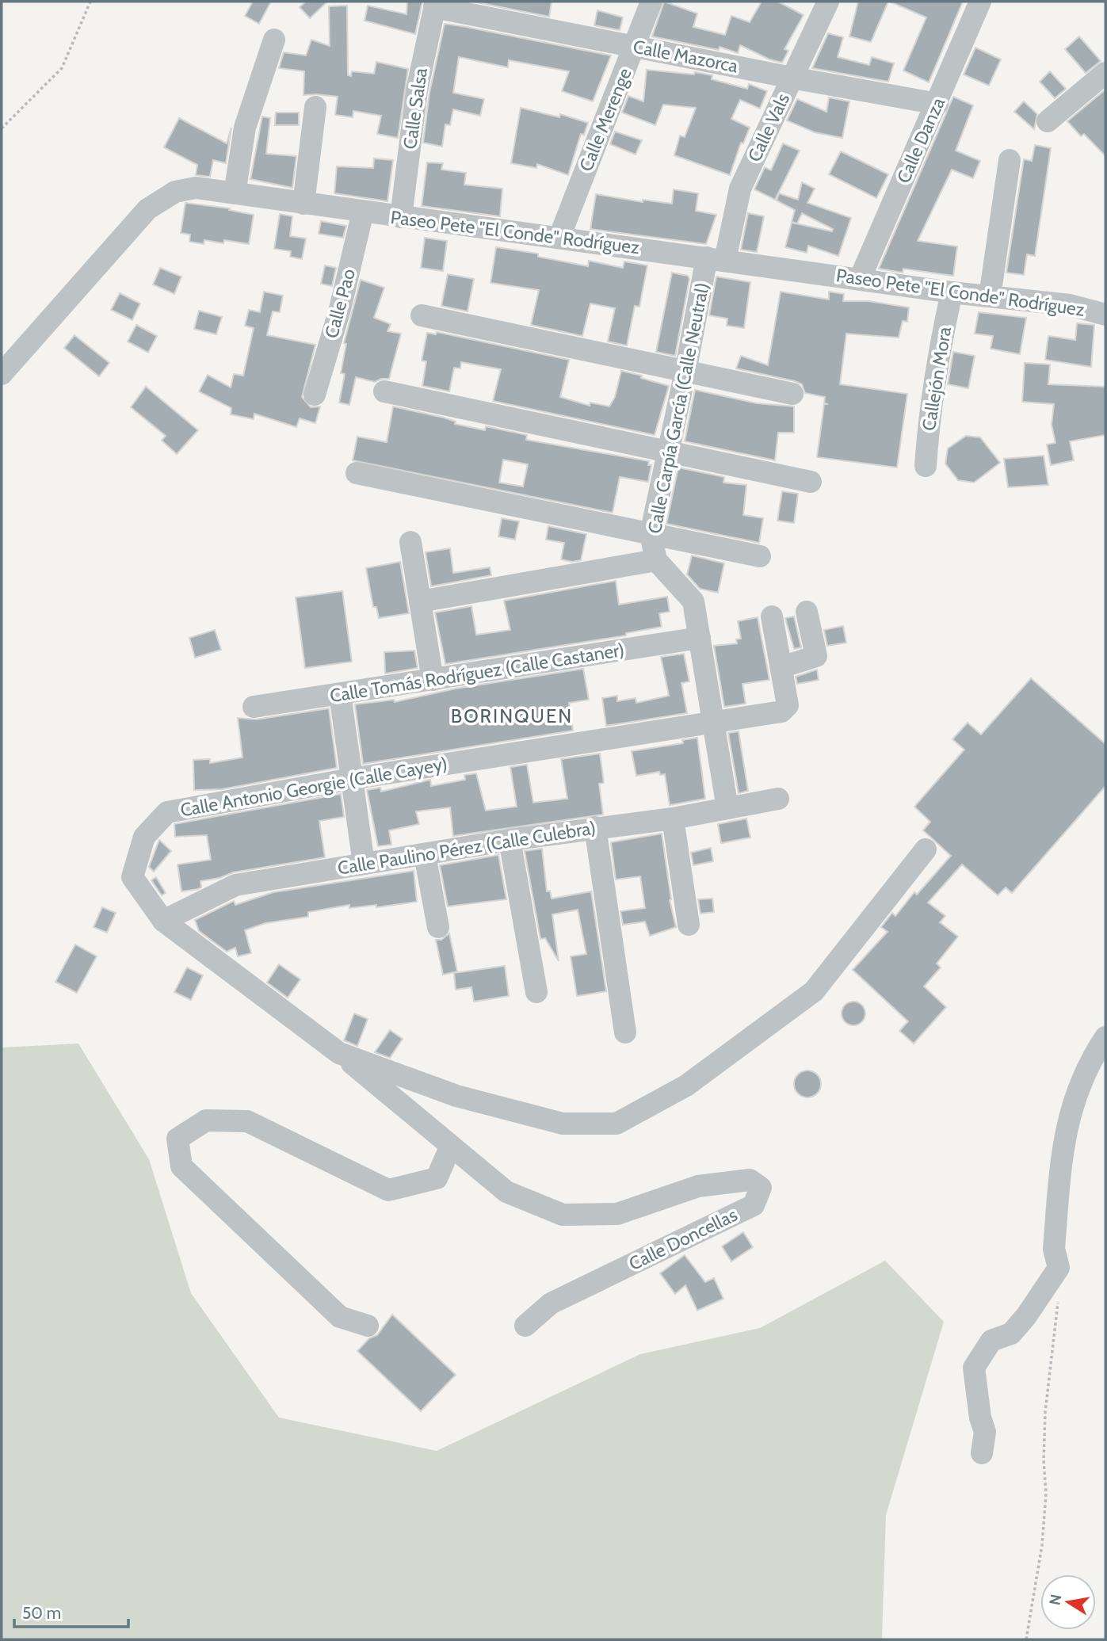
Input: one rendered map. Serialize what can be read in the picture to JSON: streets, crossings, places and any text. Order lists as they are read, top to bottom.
{
  "streets": {
    "street": [
      "Calle Mazorca",
      "Calle Salsa",
      "Calle Merenge",
      "Calle Vals",
      "Calle Danza",
      "Paseo Pete \"El Conde\" Rodríguez",
      "Calle Pao",
      "Callejón Mora",
      "Calle Carpía García (Calle Neutral)",
      "Calle Tomás Rodríguez (Calle Castaner)",
      "Calle Antonio Georgie (Calle Cayey)",
      "Calle Paulino Pérez (Calle Culebra)",
      "Calle Doncellas"
    ]
  },
  "crossings": [
    ["Calle Mazorca", "Calle Salsa"],
    ["Calle Mazorca", "Calle Merenge"],
    ["Calle Mazorca", "Calle Vals"],
    ["Calle Mazorca", "Calle Danza"],
    ["Calle Salsa", "Paseo Pete \"El Conde\" Rodríguez"],
    ["Calle Merenge", "Paseo Pete \"El Conde\" Rodríguez"],
    ["Calle Vals", "Paseo Pete \"El Conde\" Rodríguez"],
    ["Calle Vals", "Calle Carpía García (Calle Neutral)"],
    ["Calle Danza", "Paseo Pete \"El Conde\" Rodríguez"],
    ["Paseo Pete \"El Conde\" Rodríguez", "Calle Pao"],
    ["Paseo Pete \"El Conde\" Rodríguez", "Callejón Mora"],
    ["Paseo Pete \"El Conde\" Rodríguez", "Calle Carpía García (Calle Neutral)"],
    ["Calle Carpía García (Calle Neutral)", "Calle Tomás Rodríguez (Calle Castaner)"],
    ["Calle Carpía García (Calle Neutral)", "Calle Antonio Georgie (Calle Cayey)"],
    ["Calle Carpía García (Calle Neutral)", "Calle Paulino Pérez (Calle Culebra)"],
    ["Calle Antonio Georgie (Calle Cayey)", "Calle Paulino Pérez (Calle Culebra)"],
    ["Calle Antonio Georgie (Calle Cayey)", "Calle Doncellas"]
  ],
  "districts": ["BORINQUEN"],
  "scale_bar": "50 m",
  "north": "left"
}
